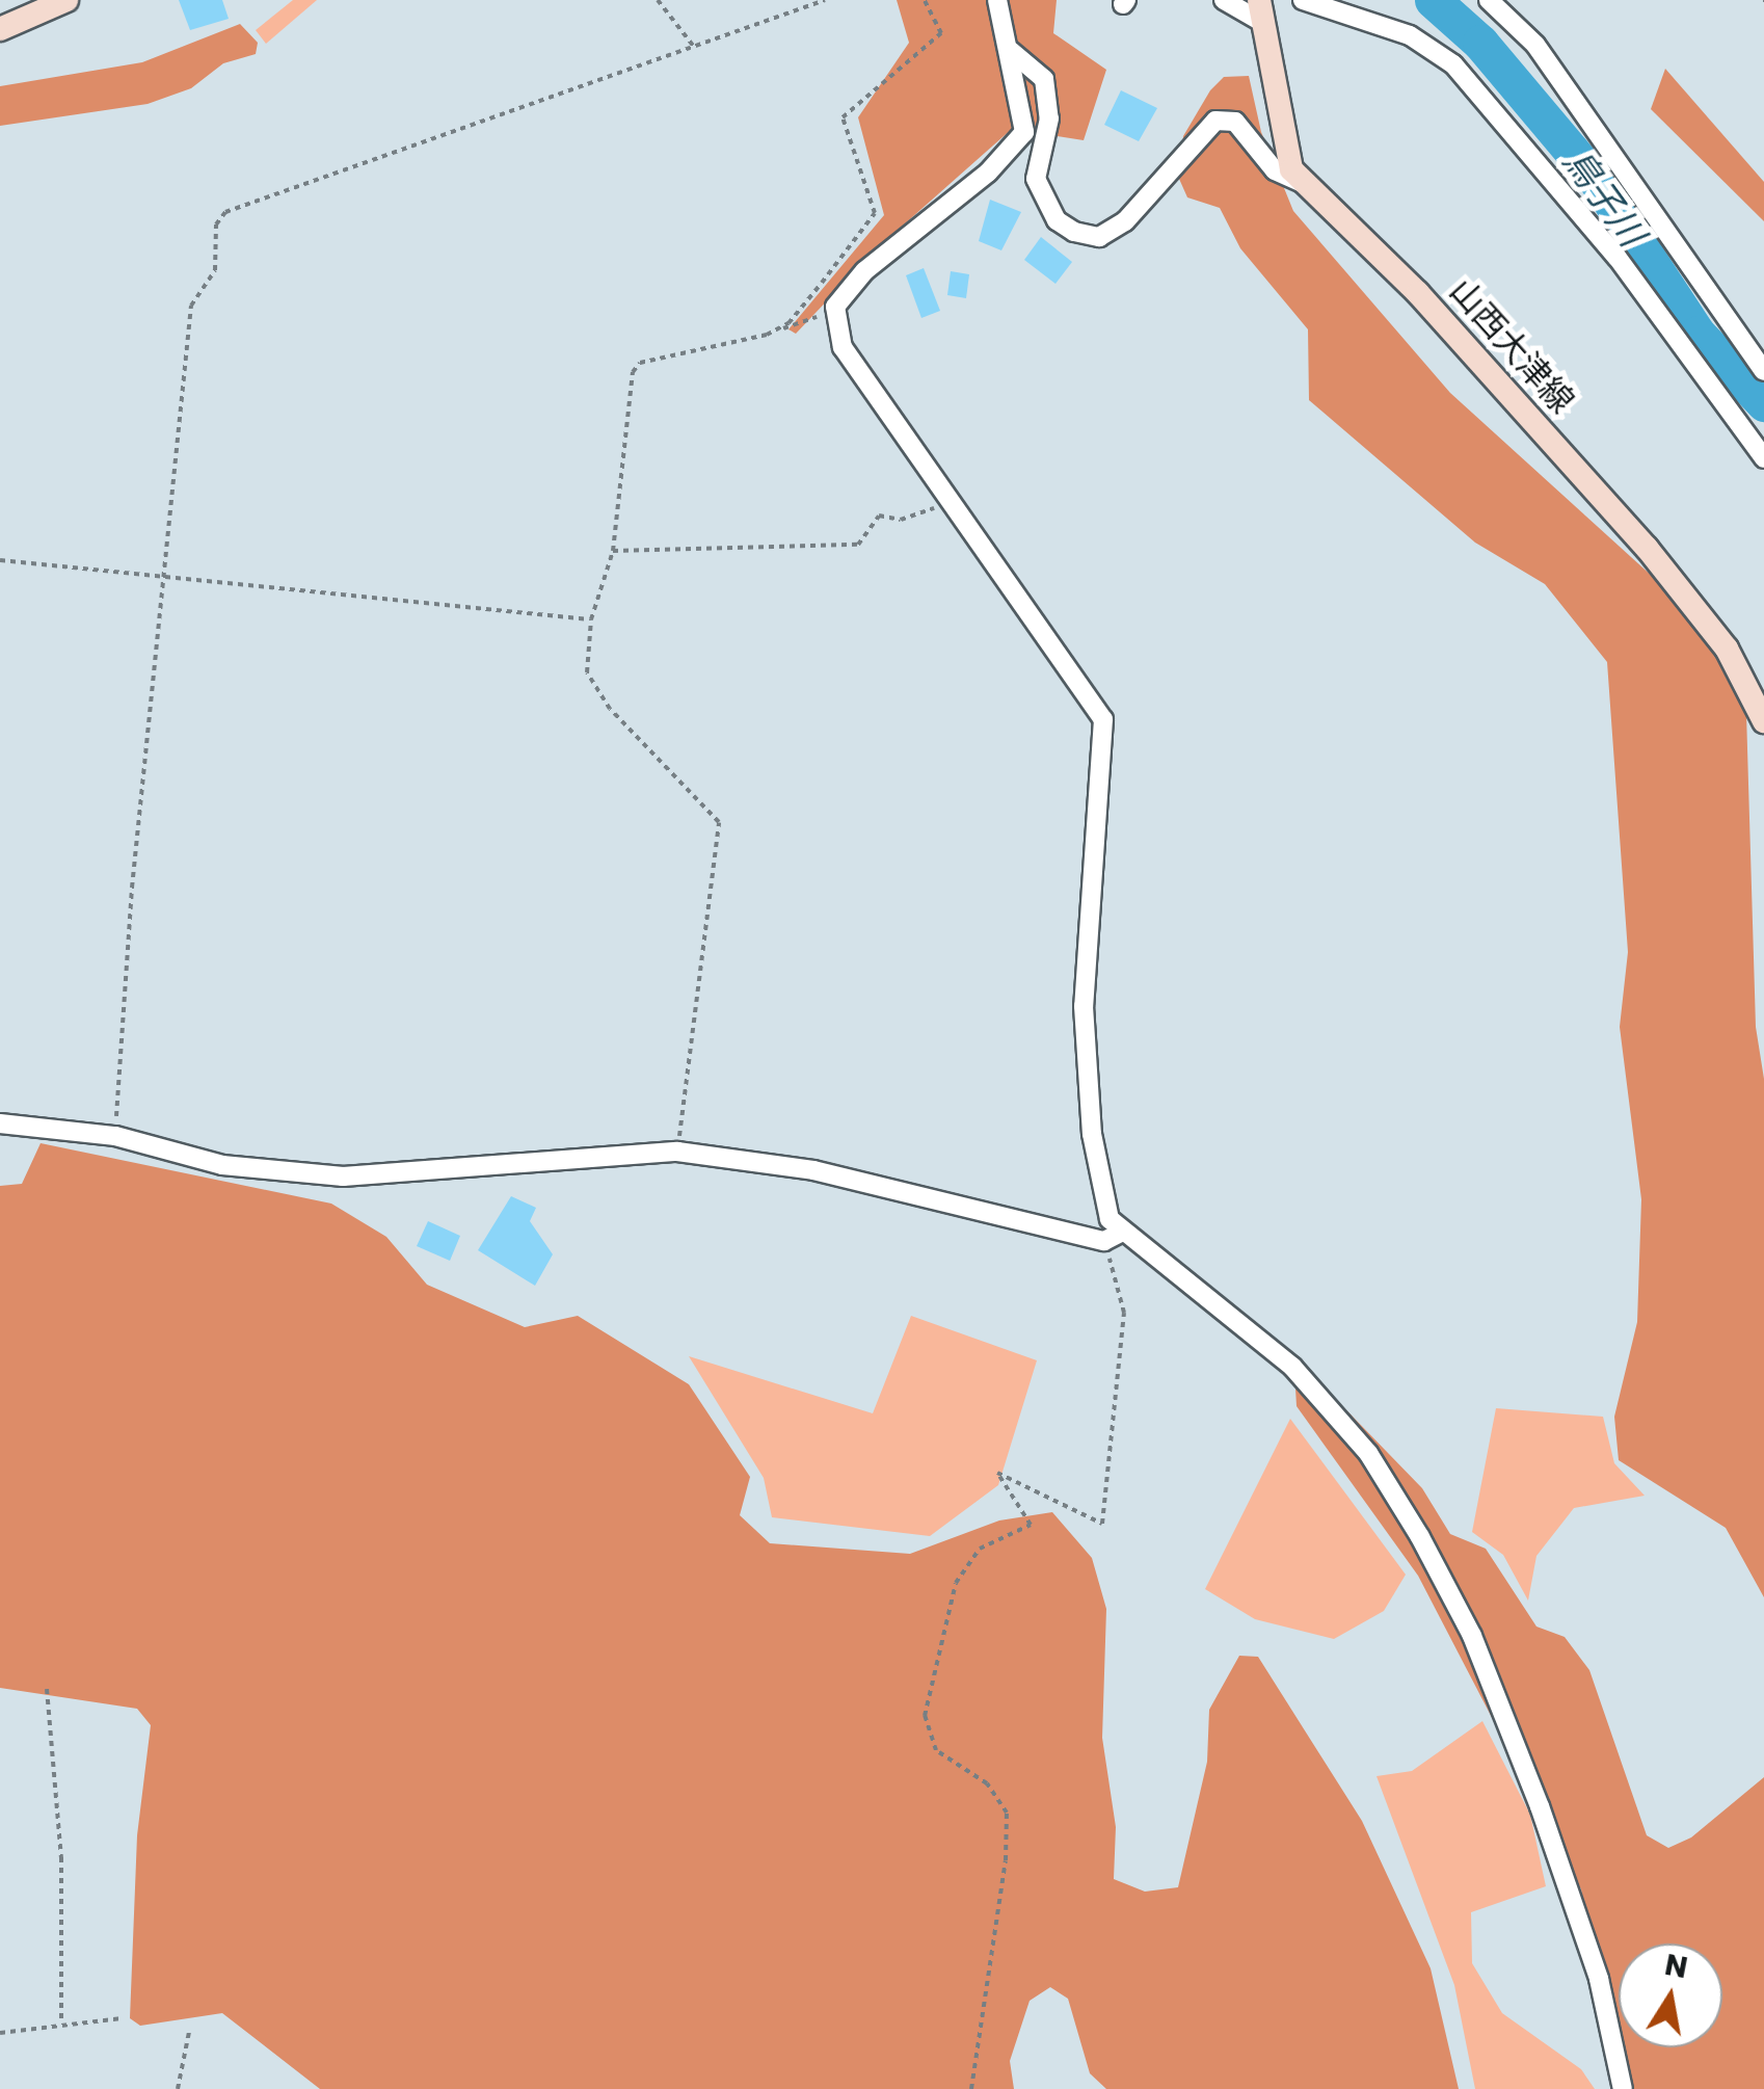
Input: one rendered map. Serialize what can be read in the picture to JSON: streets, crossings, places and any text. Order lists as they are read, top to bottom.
{
  "streets": {
    "main road": ["山西大津線"]
  },
  "water": ["鳥子川"],
  "north": "top"
}
